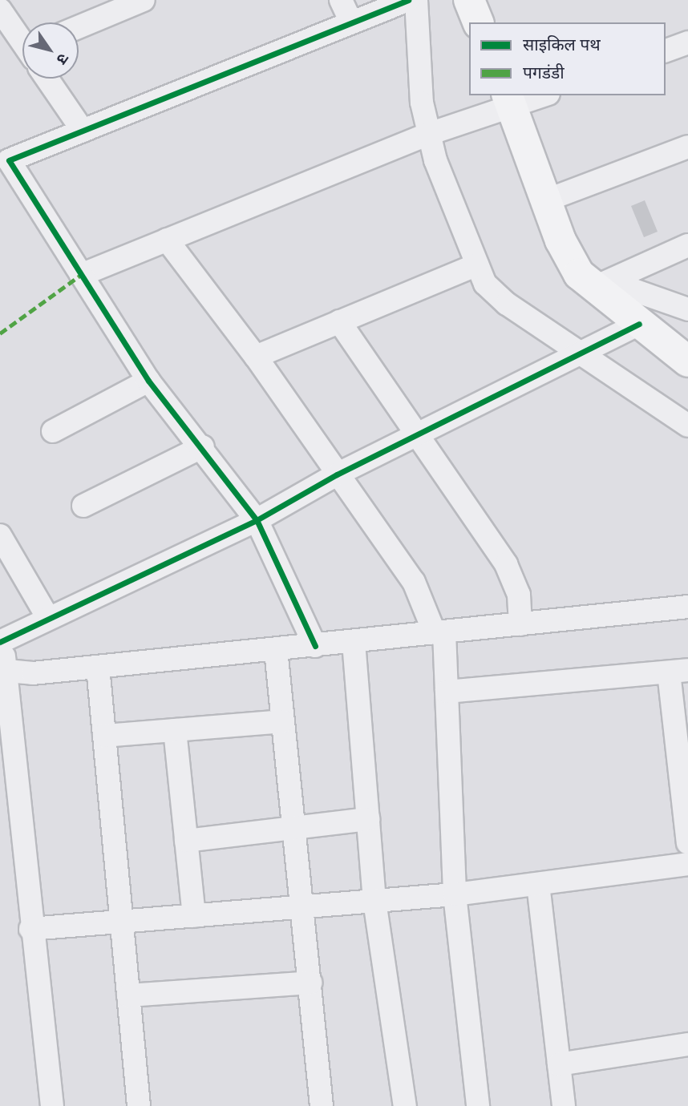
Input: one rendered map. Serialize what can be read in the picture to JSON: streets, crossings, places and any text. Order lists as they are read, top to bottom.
{
  "legend": ["साइकिल पथ", "पगडंडी"],
  "north": "bottom right"
}
